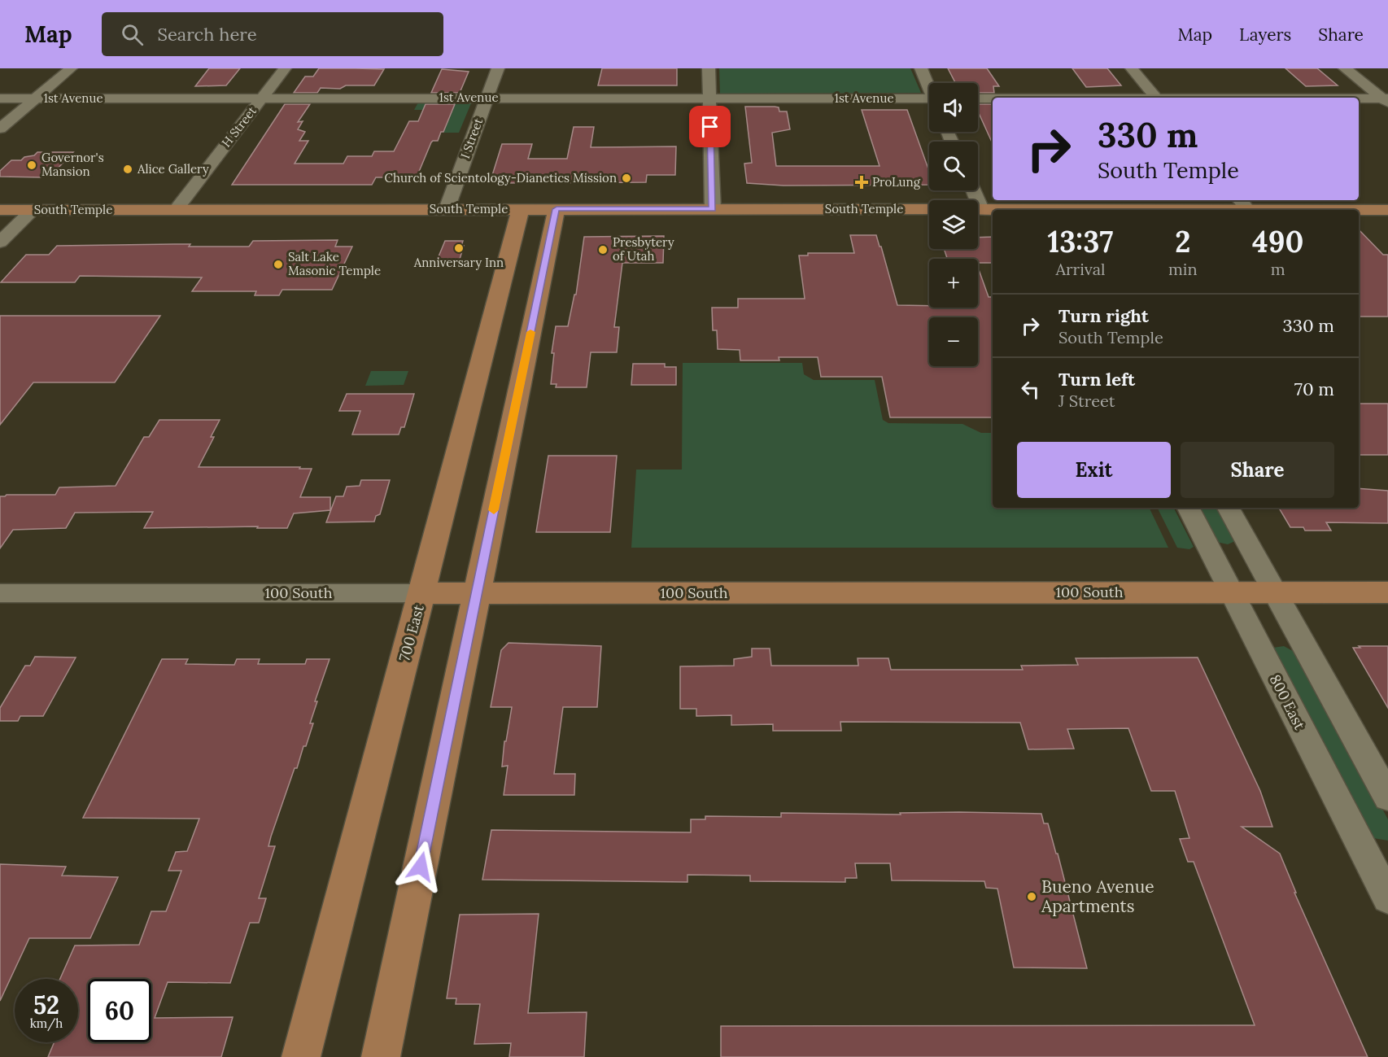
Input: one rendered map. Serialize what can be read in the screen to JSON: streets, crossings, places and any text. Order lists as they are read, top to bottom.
{
  "streets": {
    "main road": ["South Temple", "100 South", "700 East"],
    "street": [
      "1st Avenue",
      "H Street",
      "I Street",
      "800 East"
    ]
  },
  "crossings": [
    ["1st Avenue", "H Street"],
    ["1st Avenue", "I Street"],
    ["H Street", "South Temple"],
    ["I Street", "South Temple"],
    ["South Temple", "700 East"],
    ["100 South", "700 East"],
    ["100 South", "800 East"]
  ],
  "places": {
    "other": [
      "Governor's Mansion",
      "Alice Gallery",
      "Church of Scientology-Dianetics Mission",
      "Anniversary Inn",
      "Presbytery of Utah",
      "Salt Lake Masonic Temple",
      "Bueno Avenue Apartments"
    ],
    "health": ["ProLung"]
  },
  "page": {
    "header": "Map",
    "search": "Search here",
    "nav": ["Map", "Layers", "Share"],
    "map_buttons": ["+", "−"],
    "turn": ["330 m", "South Temple"],
    "eta": [
      "13:37",
      "Arrival",
      "2",
      "min",
      "490",
      "m"
    ],
    "list": [
      {
        "name": "Turn right",
        "note": "South Temple",
        "value": "330 m"
      },
      {
        "name": "Turn left",
        "note": "J Street",
        "value": "70 m"
      }
    ],
    "buttons": ["Exit", "Share"],
    "speed": "52 km/h",
    "limit": "60"
  }
}
